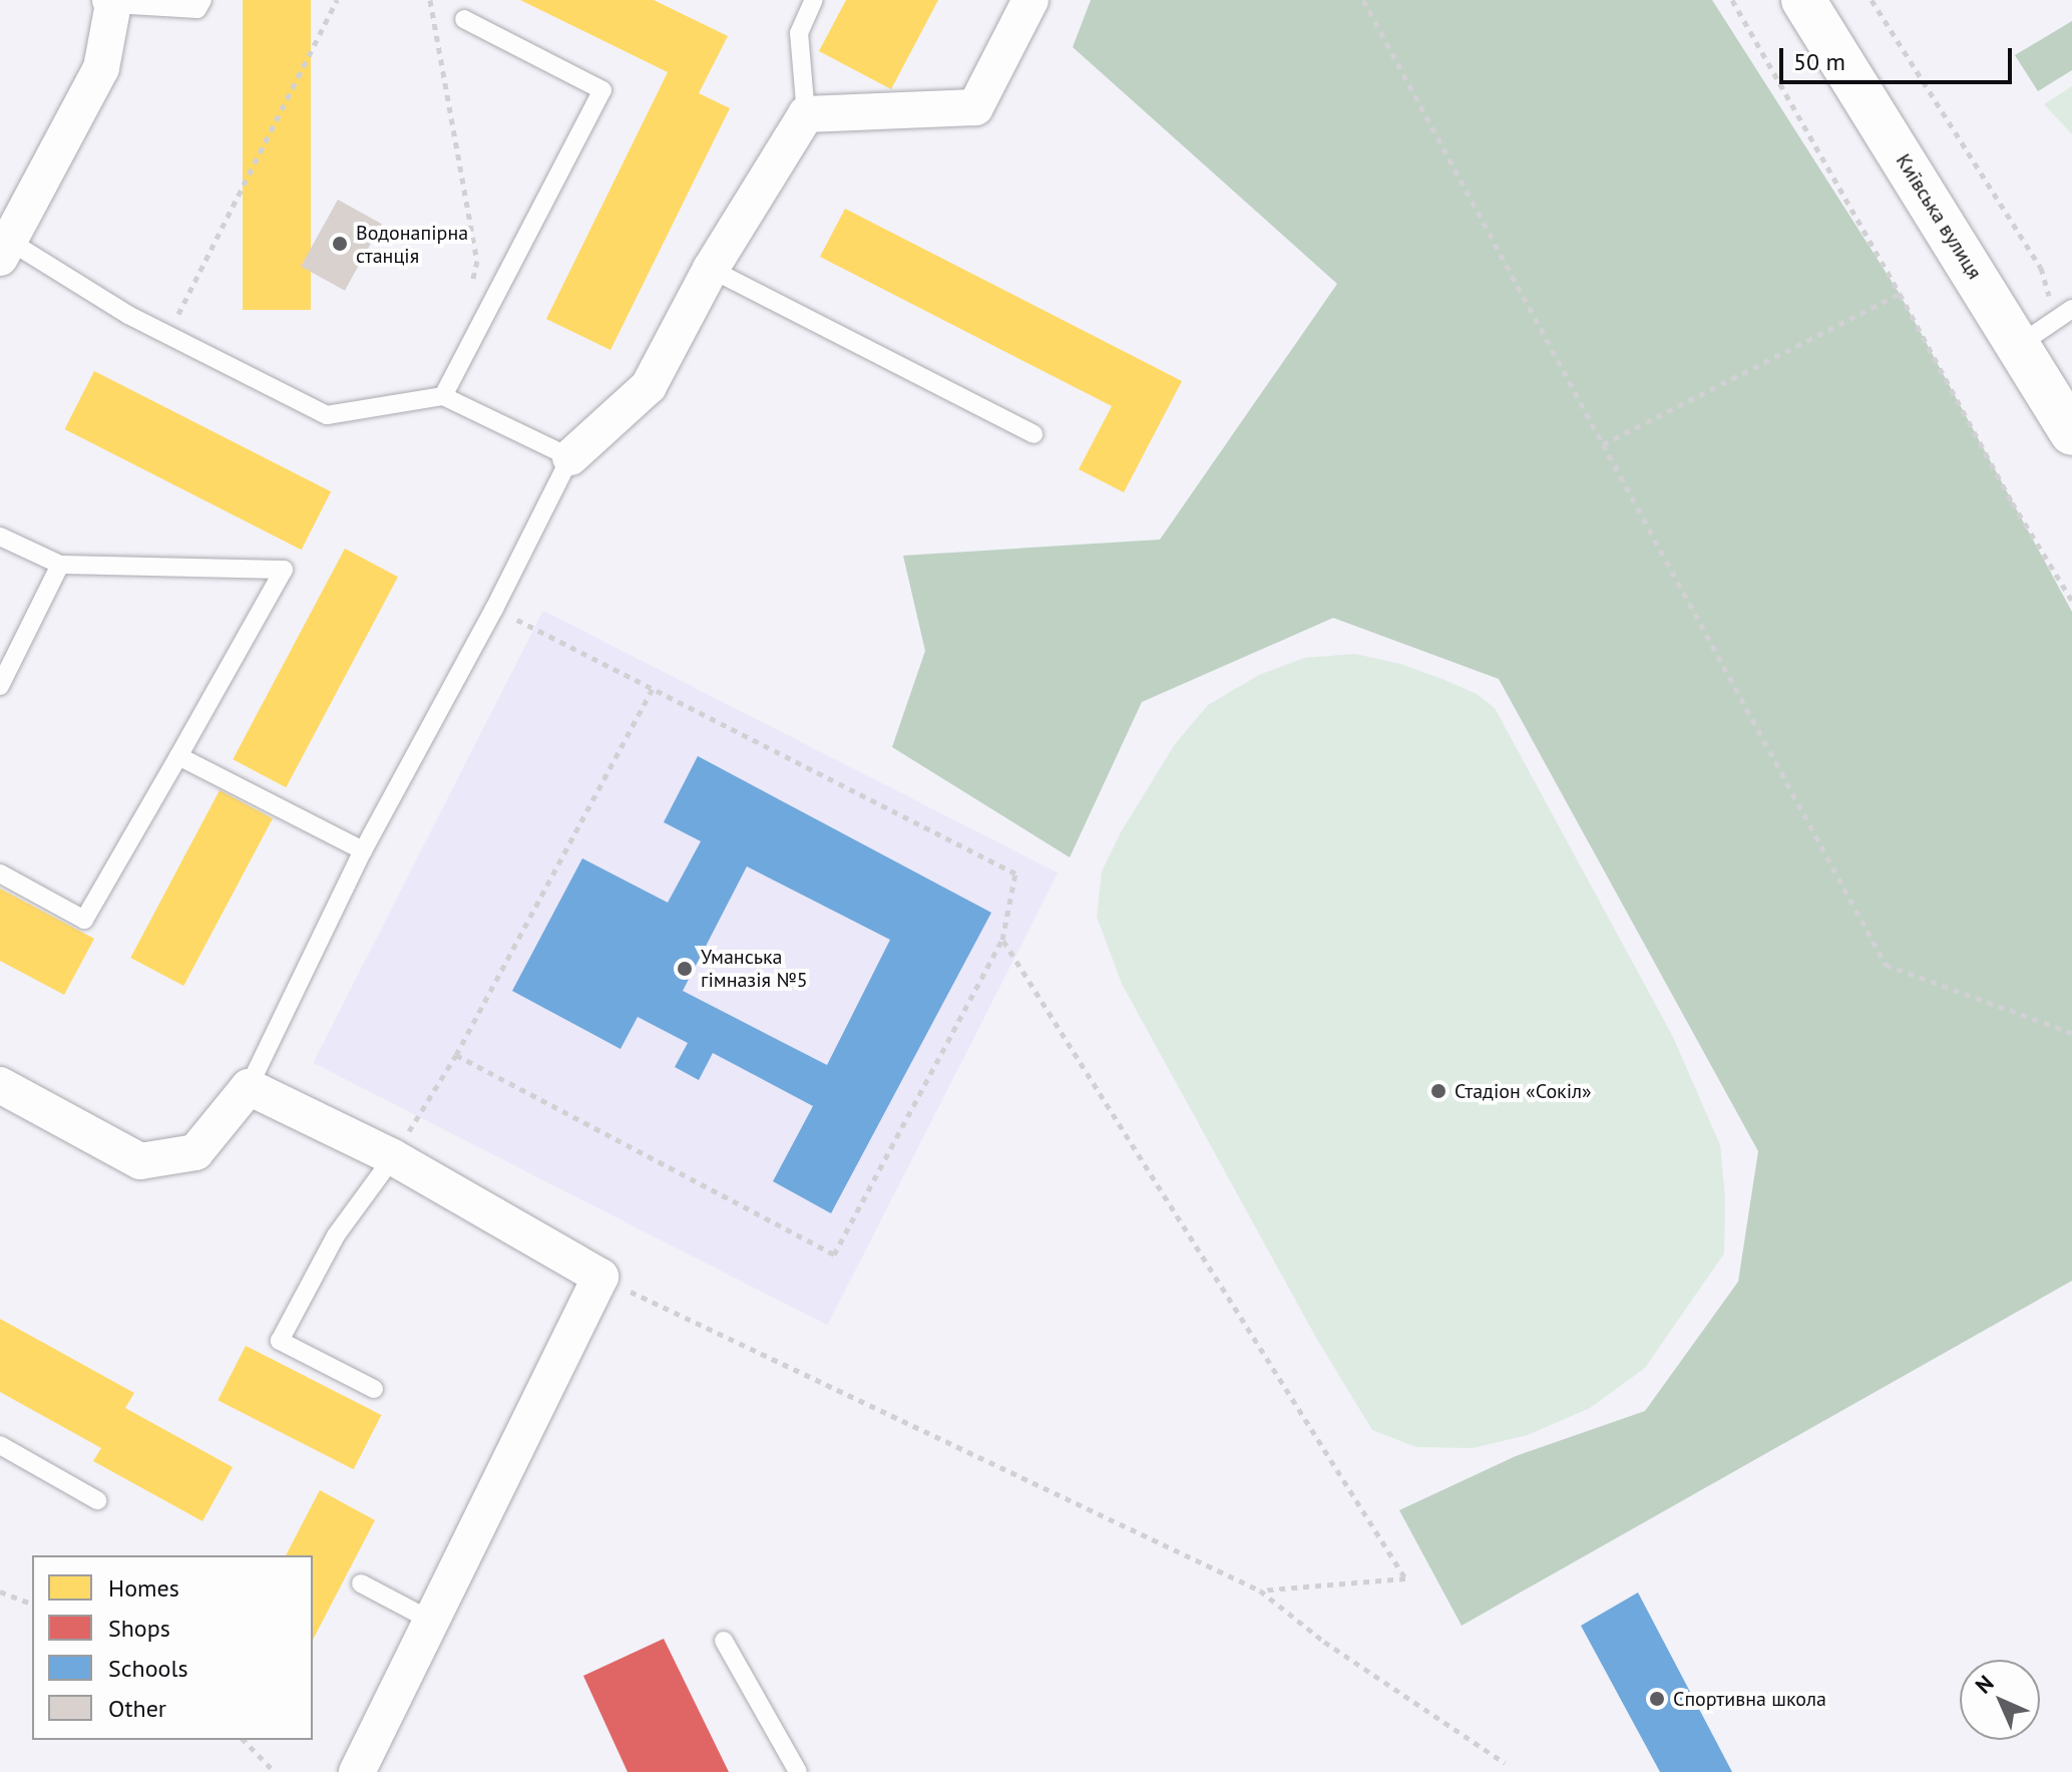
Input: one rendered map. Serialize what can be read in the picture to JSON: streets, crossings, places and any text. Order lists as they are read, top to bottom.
{
  "streets": {
    "main road": ["Київська вулиця"]
  },
  "places": [
    "Водонапірна станція",
    "Уманська гімназія №5",
    "Стадіон «Сокіл»",
    "Спортивна школа"
  ],
  "legend": [
    "Homes",
    "Shops",
    "Schools",
    "Other"
  ],
  "scale_bar": "50 m",
  "north": "top left"
}
